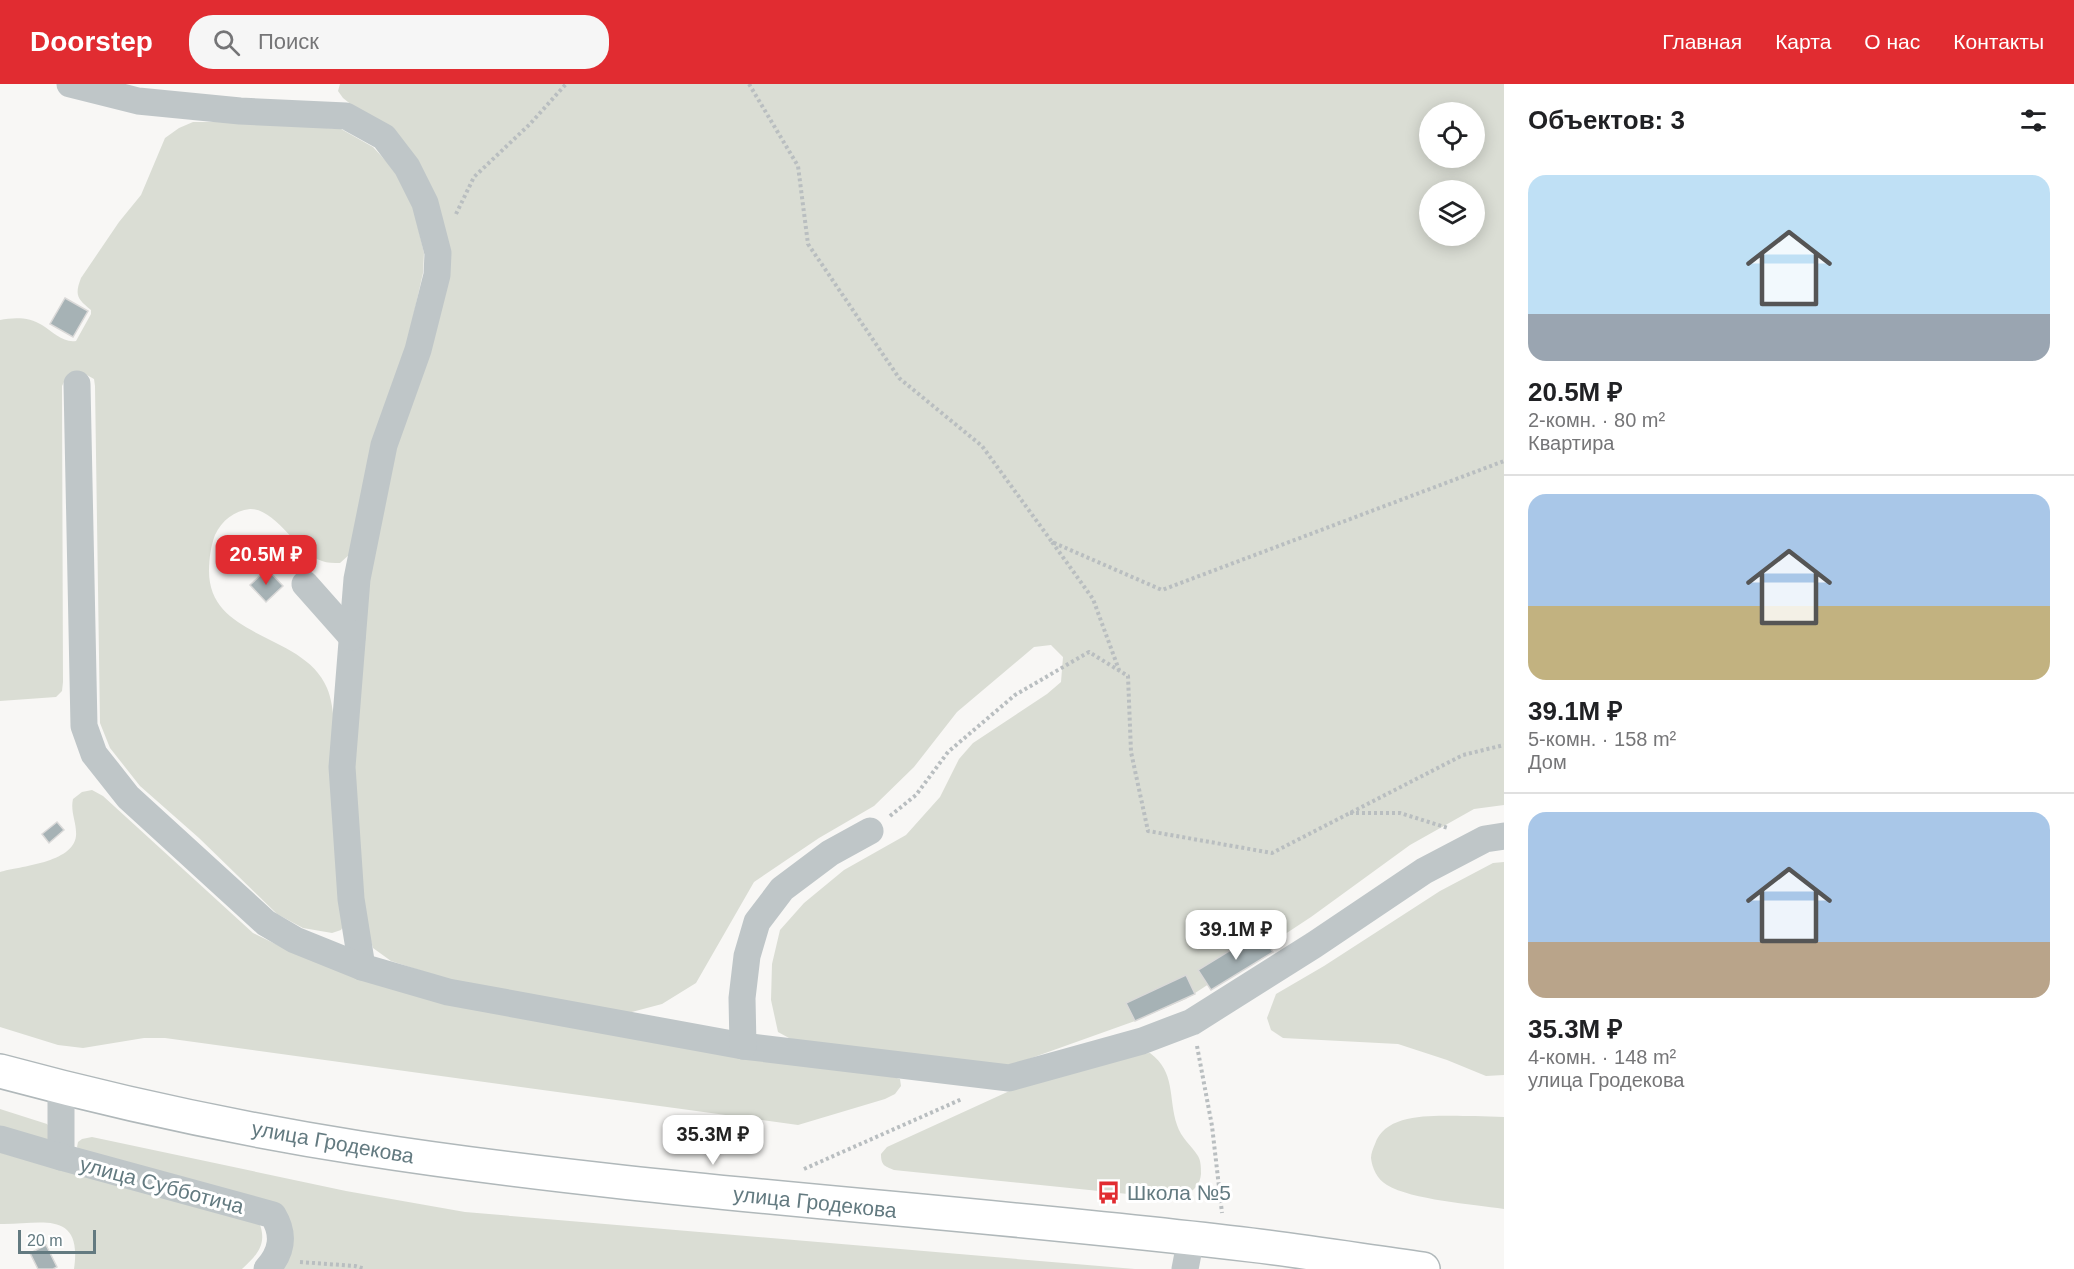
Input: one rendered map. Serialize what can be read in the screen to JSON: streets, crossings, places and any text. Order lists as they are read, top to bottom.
{
  "streets": {
    "main road": ["улица Гродекова"],
    "street": ["улица Субботича"]
  },
  "crossings": [
    ["улица Гродекова", "улица Субботича"]
  ],
  "places": {
    "bus stop": ["Школа №5"]
  },
  "scale_bar": "20 m",
  "page": {
    "header": "Doorstep",
    "search": "Поиск",
    "nav": [
      "Главная",
      "Карта",
      "О нас",
      "Контакты"
    ],
    "heading": "Объектов: 3",
    "list": [
      {
        "name": "20.5M ₽",
        "note": "2-комн. · 80 m² · Квартира"
      },
      {
        "name": "39.1M ₽",
        "note": "5-комн. · 158 m² · Дом"
      },
      {
        "name": "35.3M ₽",
        "note": "4-комн. · 148 m² · улица Гродекова"
      }
    ],
    "price": ["20.5M ₽", "39.1M ₽", "35.3M ₽"],
    "scale": "20 m"
  }
}
